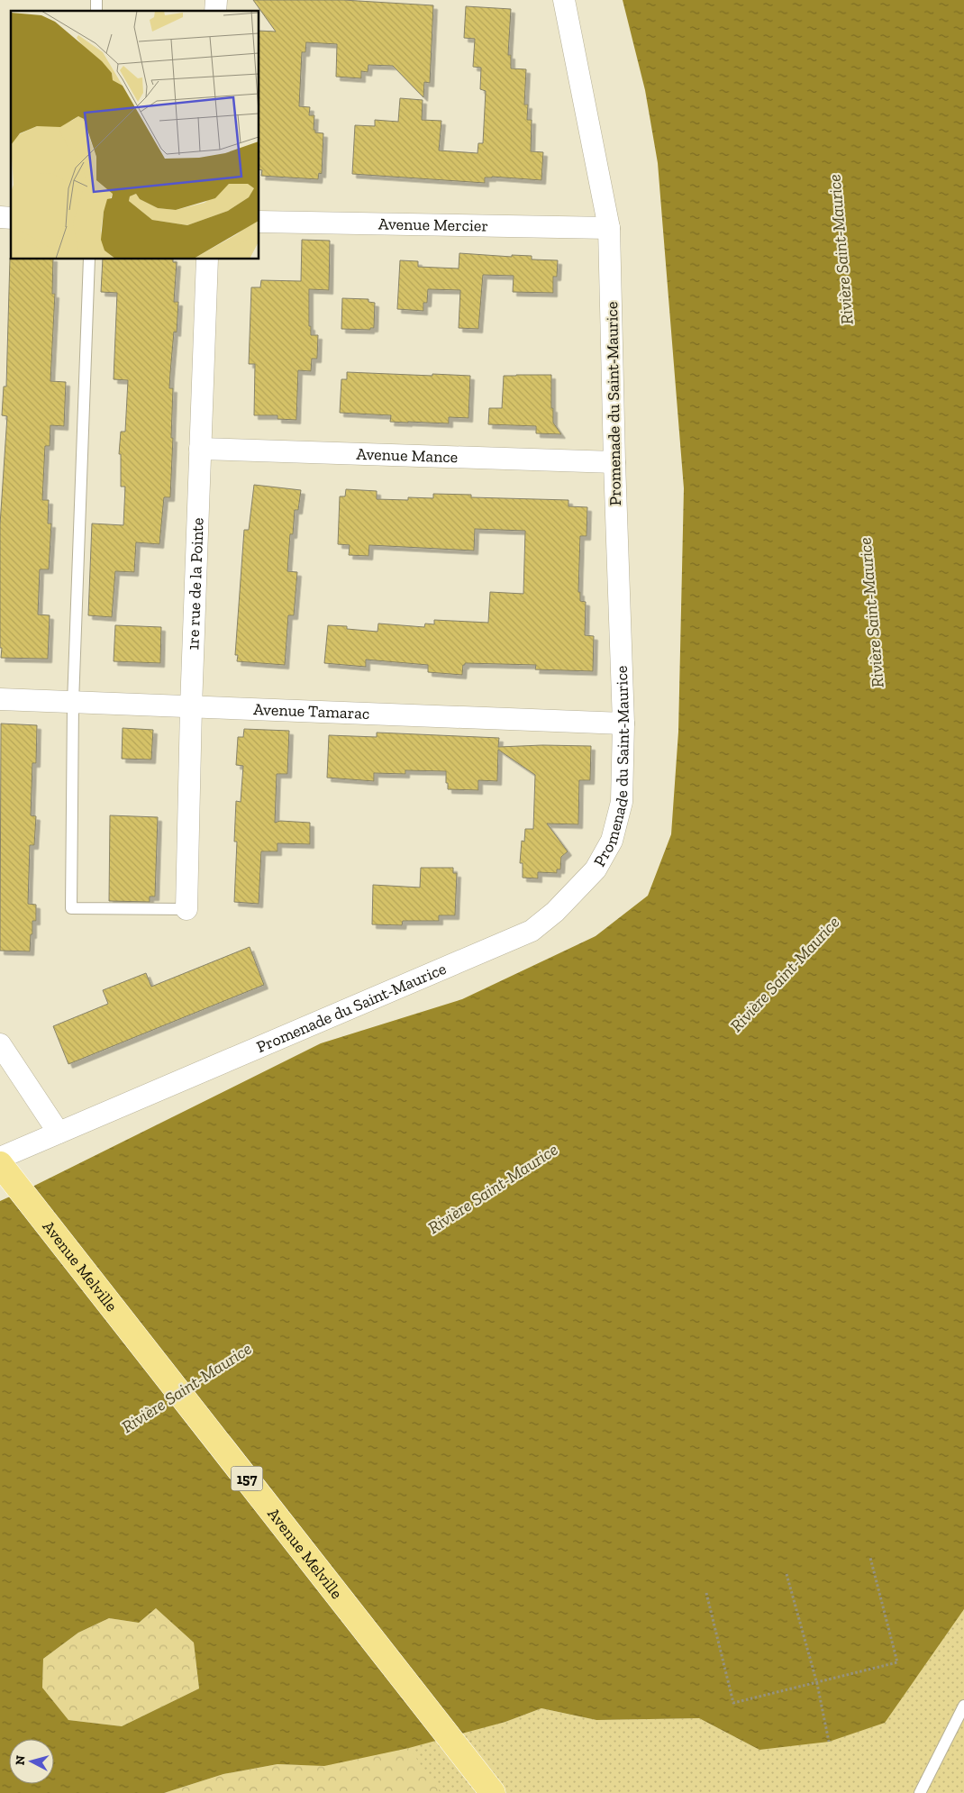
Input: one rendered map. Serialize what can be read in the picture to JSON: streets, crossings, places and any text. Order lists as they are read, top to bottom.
{
  "streets": {
    "main road": ["Avenue Melville", "157"],
    "street": [
      "Avenue Mercier",
      "Promenade du Saint-Maurice",
      "Avenue Mance",
      "1re rue de la Pointe",
      "Avenue Tamarac"
    ]
  },
  "crossings": [
    ["Avenue Mercier", "Promenade du Saint-Maurice"],
    ["Promenade du Saint-Maurice", "Avenue Mance"],
    ["Promenade du Saint-Maurice", "Avenue Tamarac"],
    ["Avenue Mance", "1re rue de la Pointe"],
    ["1re rue de la Pointe", "Avenue Tamarac"]
  ],
  "water": ["Rivière Saint-Maurice"],
  "north": "left"
}
